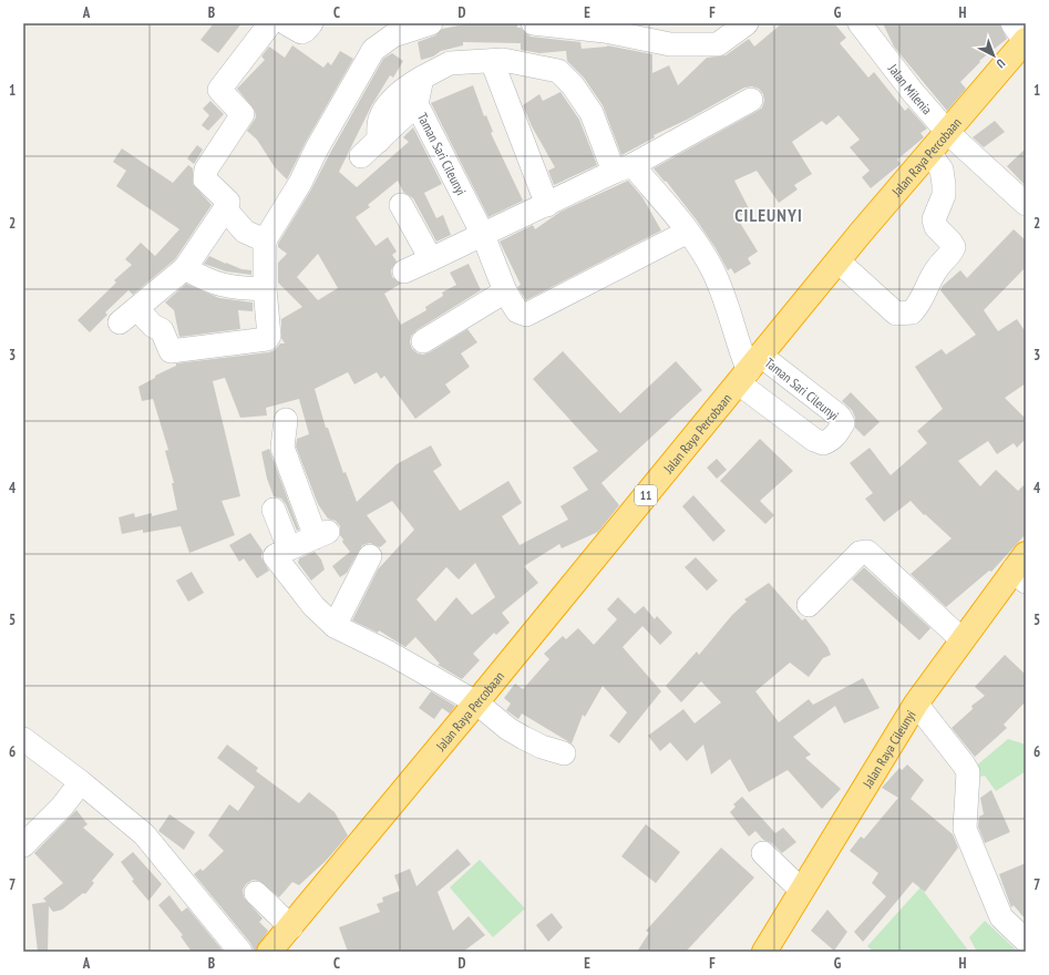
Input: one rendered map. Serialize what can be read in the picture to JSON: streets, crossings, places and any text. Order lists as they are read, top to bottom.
{
  "streets": {
    "highway": ["Jalan Raya Percobaan", "11", "Jalan Raya Cileunyi"],
    "street": ["Jalan Milenia", "Taman Sari Cileunyi"]
  },
  "crossings": [
    ["Jalan Milenia", "Jalan Raya Percobaan"],
    ["Taman Sari Cileunyi", "Jalan Raya Percobaan"]
  ],
  "districts": ["CILEUNYI"],
  "north": "bottom right",
  "grid": {
    "columns": [
      "A",
      "B",
      "C",
      "D",
      "E",
      "F",
      "G",
      "H"
    ],
    "rows": [
      "1",
      "2",
      "3",
      "4",
      "5",
      "6",
      "7"
    ]
  }
}
